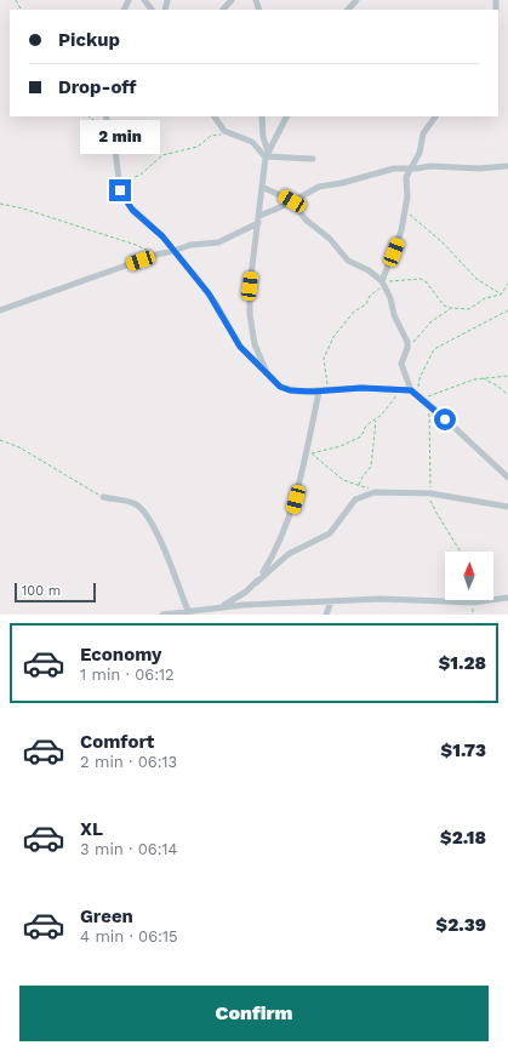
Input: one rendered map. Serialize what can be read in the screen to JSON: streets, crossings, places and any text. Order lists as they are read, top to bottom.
{
  "scale_bar": "100 m",
  "north": "top",
  "page": {
    "banner": ["Pickup", "Drop-off"],
    "bubble": "2 min",
    "scale": "100 m",
    "list": [
      {
        "name": "Economy",
        "note": "1 min · 06:12",
        "value": "$1.28"
      },
      {
        "name": "Comfort",
        "note": "2 min · 06:13",
        "value": "$1.73"
      },
      {
        "name": "XL",
        "note": "3 min · 06:14",
        "value": "$2.18"
      },
      {
        "name": "Green",
        "note": "4 min · 06:15",
        "value": "$2.39"
      }
    ],
    "buttons": "Confirm"
  }
}
